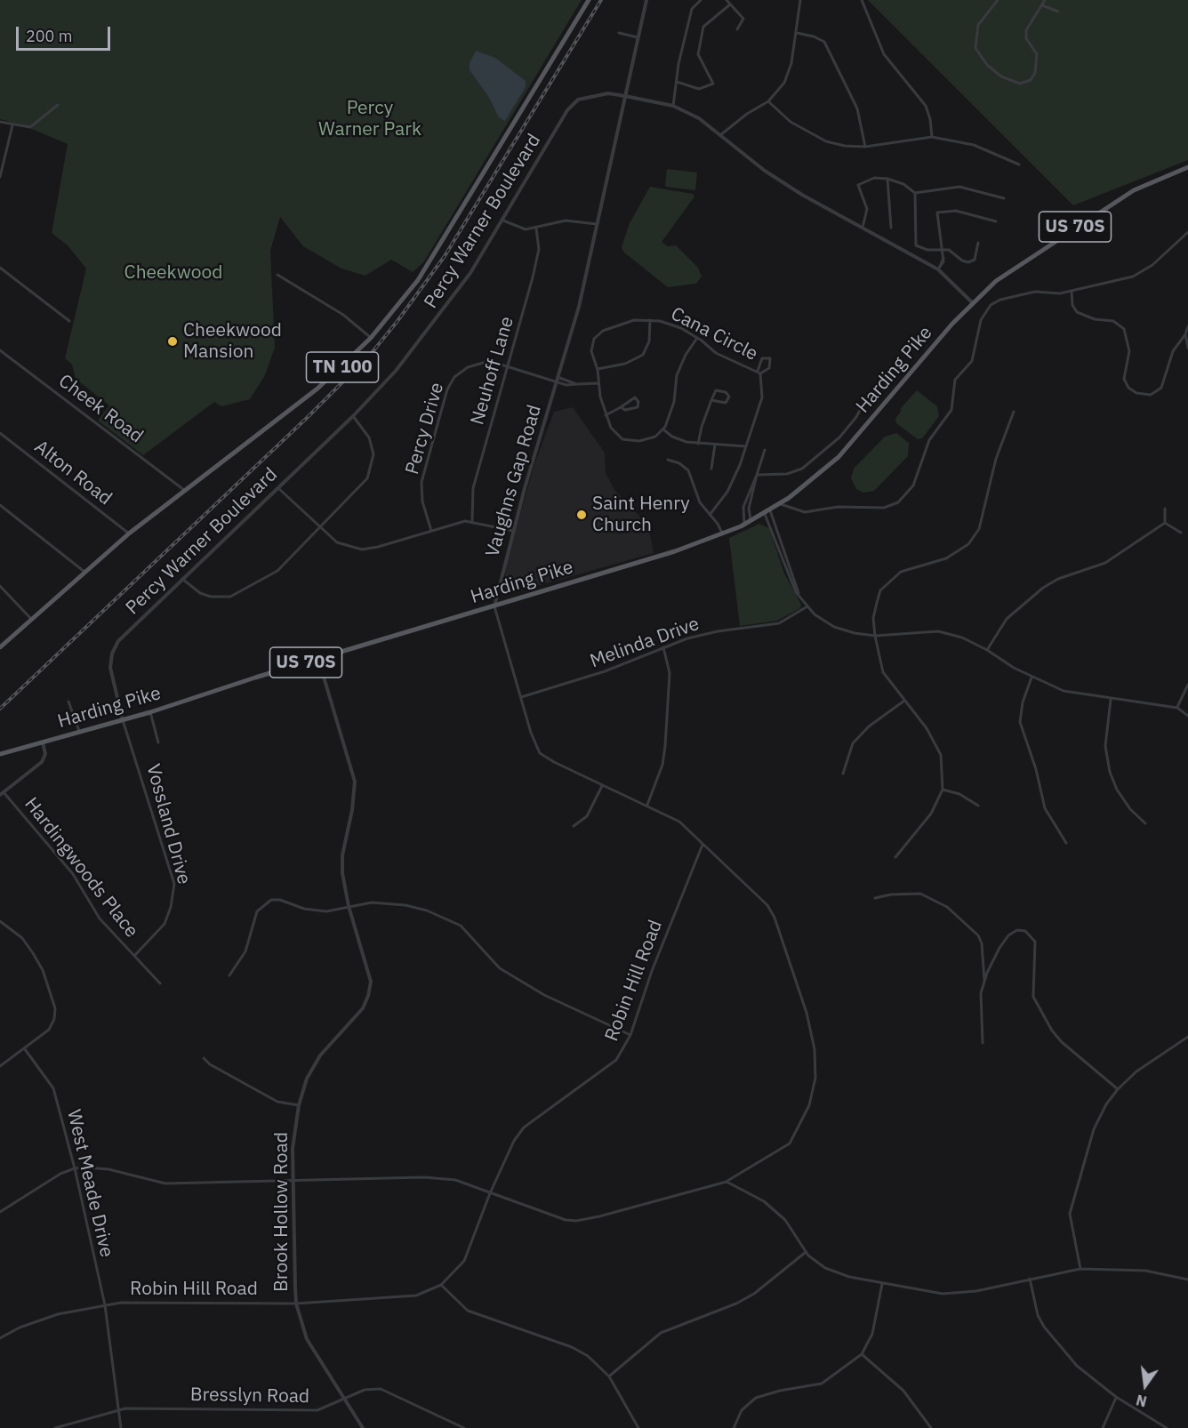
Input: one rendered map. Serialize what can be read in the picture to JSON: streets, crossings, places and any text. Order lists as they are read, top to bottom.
{
  "streets": {
    "main road": ["US 70S", "TN 100", "Harding Pike"],
    "street": [
      "Percy Warner Boulevard",
      "Cana Circle",
      "Neuhoff Lane",
      "Cheek Road",
      "Percy Drive",
      "Alton Road",
      "Vaughns Gap Road",
      "Melinda Drive",
      "Vossland Drive",
      "Hardingwoods Place",
      "Robin Hill Road",
      "West Meade Drive",
      "Brook Hollow Road",
      "Bresslyn Road"
    ]
  },
  "crossings": [
    ["Percy Warner Boulevard", "US 70S"],
    ["Percy Warner Boulevard", "Harding Pike"],
    ["Percy Warner Boulevard", "Vaughns Gap Road"],
    ["Percy Warner Boulevard", "Vossland Drive"],
    ["US 70S", "Harding Pike"],
    ["Cana Circle", "Percy Drive"],
    ["TN 100", "Cheek Road"],
    ["TN 100", "Alton Road"],
    ["Harding Pike", "Vaughns Gap Road"],
    ["Harding Pike", "Vossland Drive"],
    ["Harding Pike", "Brook Hollow Road"],
    ["Neuhoff Lane", "Percy Drive"],
    ["Percy Drive", "Vaughns Gap Road"],
    ["Vossland Drive", "Hardingwoods Place"],
    ["Robin Hill Road", "West Meade Drive"],
    ["Robin Hill Road", "Brook Hollow Road"],
    ["West Meade Drive", "Bresslyn Road"],
    ["Brook Hollow Road", "Bresslyn Road"]
  ],
  "parks": ["Percy Warner Park", "Cheekwood"],
  "places": ["Cheekwood Mansion", "Saint Henry Church"],
  "scale_bar": "200 m",
  "north": "bottom"
}
